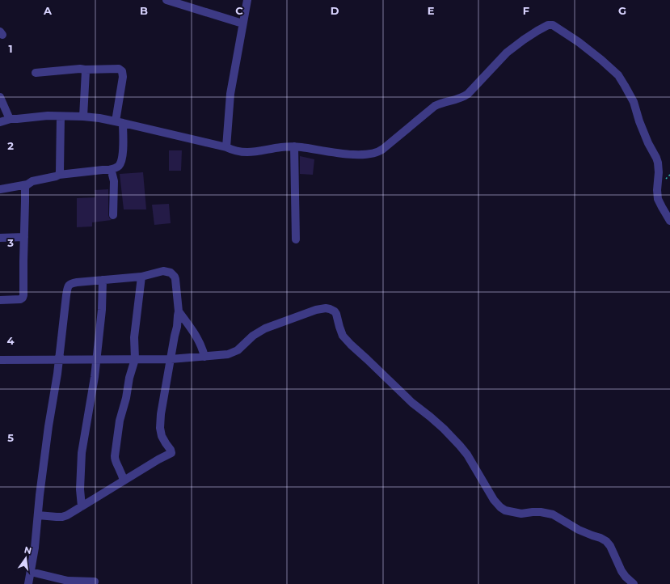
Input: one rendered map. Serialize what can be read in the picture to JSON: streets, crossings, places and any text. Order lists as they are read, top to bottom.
{
  "north": "top",
  "grid": {
    "columns": [
      "A",
      "B",
      "C",
      "D",
      "E",
      "F",
      "G"
    ],
    "rows": [
      "1",
      "2",
      "3",
      "4",
      "5"
    ]
  }
}
